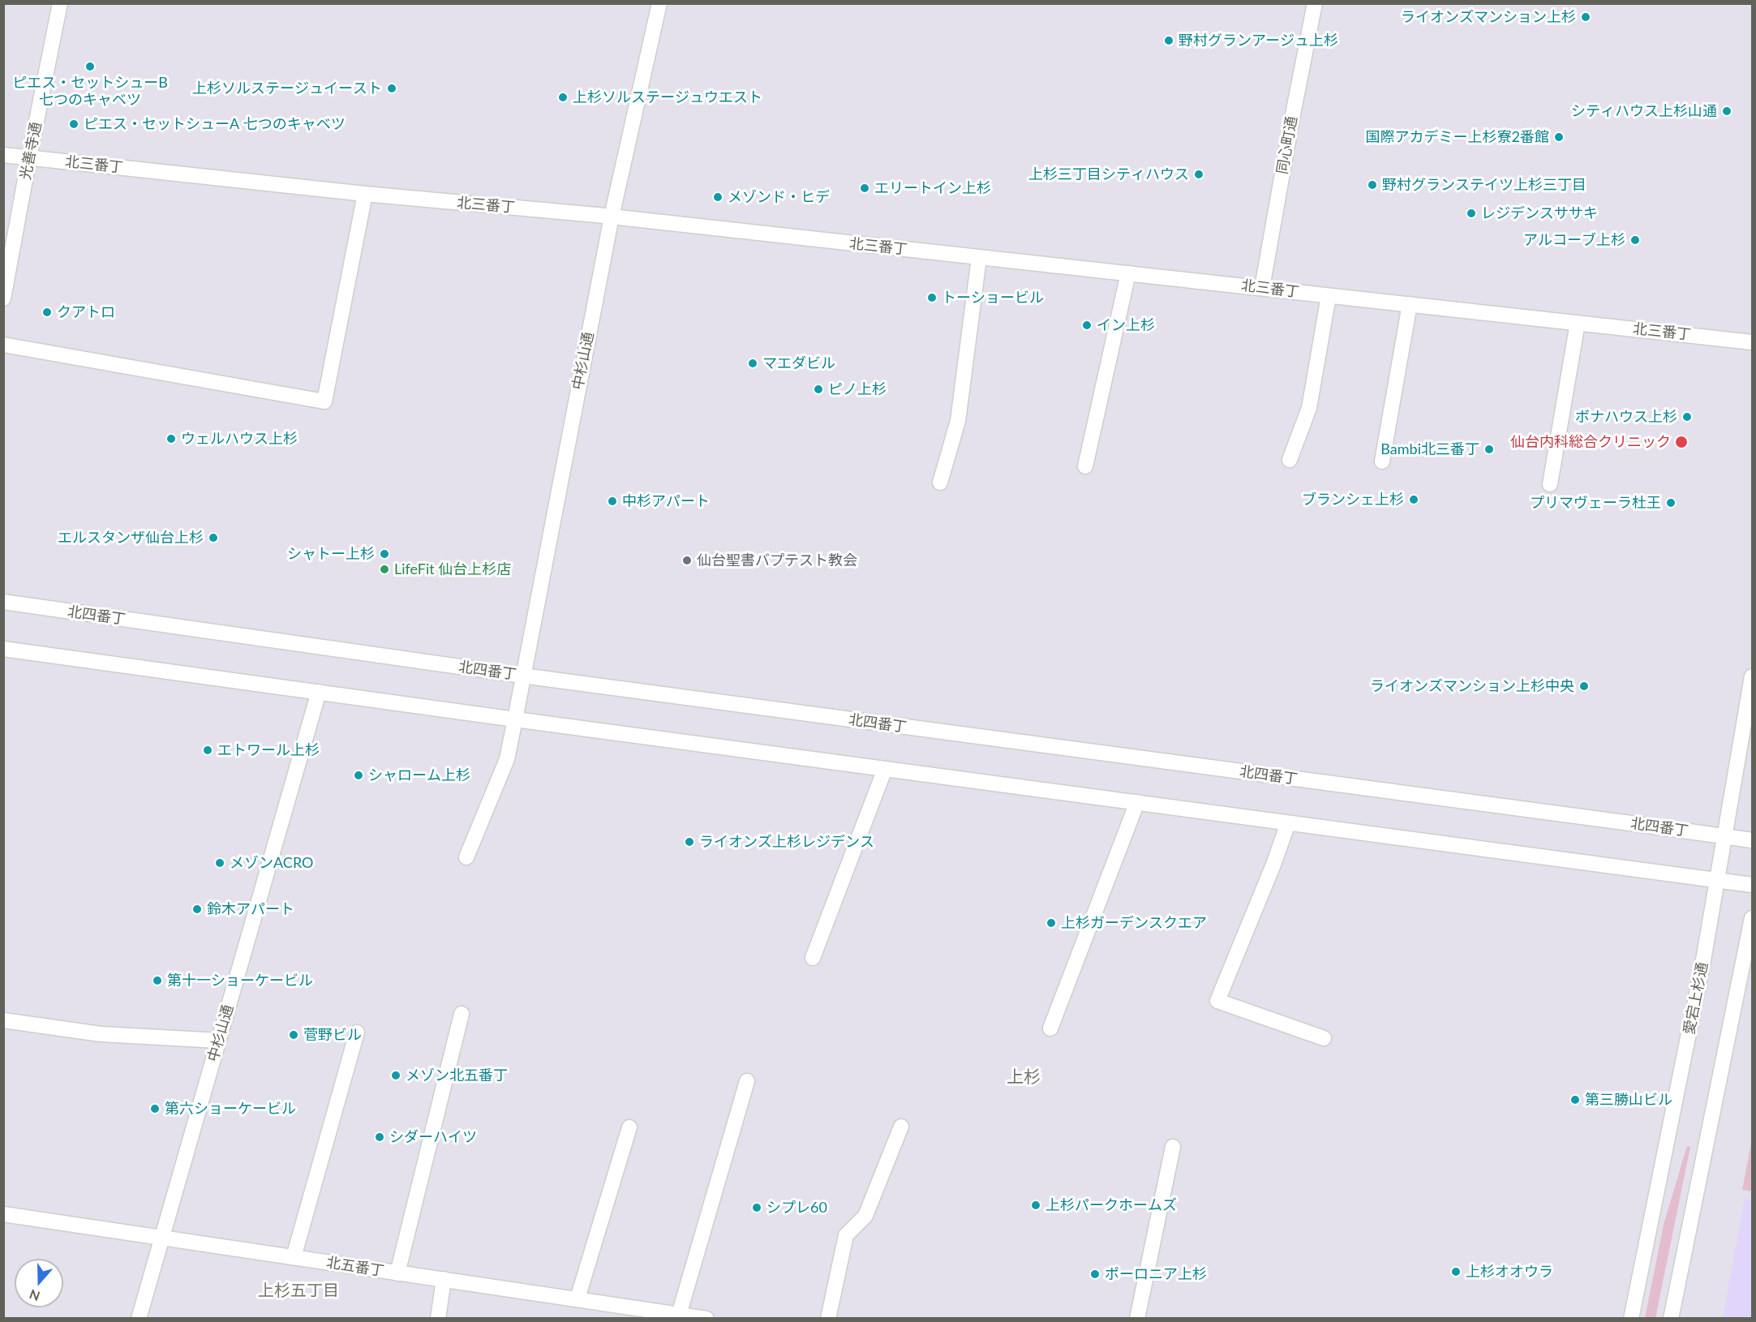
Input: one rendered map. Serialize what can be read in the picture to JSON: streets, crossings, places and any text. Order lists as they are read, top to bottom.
{
  "streets": {
    "street": [
      "同心町通",
      "光善寺通",
      "北三番丁",
      "中杉山通",
      "北四番丁",
      "愛宕上杉通",
      "北五番丁"
    ]
  },
  "crossings": [
    ["同心町通", "北三番丁"],
    ["光善寺通", "北三番丁"],
    ["北三番丁", "中杉山通"],
    ["中杉山通", "北四番丁"],
    ["中杉山通", "北五番丁"],
    ["北四番丁", "愛宕上杉通"]
  ],
  "districts": ["上杉", "上杉五丁目"],
  "places": [
    "ライオンズマンション上杉",
    "野村グランアージュ上杉",
    "ピエス・セットシューB 七つのキャベツ",
    "上杉ソルステージュイースト",
    "上杉ソルステージュウエスト",
    "シティハウス上杉山通",
    "ピエス・セットシューA 七つのキャベツ",
    "国際アカデミー上杉寮2番館",
    "上杉三丁目シティハウス",
    "野村グランステイツ上杉三丁目",
    "エリートイン上杉",
    "メゾンド・ヒデ",
    "レジデンスササキ",
    "アルコーブ上杉",
    "トーショービル",
    "クアトロ",
    "イン上杉",
    "マエダビル",
    "ピノ上杉",
    "ボナハウス上杉",
    "ウェルハウス上杉",
    "仙台内科総合クリニック",
    "Bambi北三番丁",
    "ブランシェ上杉",
    "中杉アパート",
    "プリマヴェーラ杜王",
    "エルスタンザ仙台上杉",
    "シャトー上杉",
    "仙台聖書バプテスト教会",
    "LifeFit 仙台上杉店",
    "ライオンズマンション上杉中央",
    "エトワール上杉",
    "シャローム上杉",
    "ライオンズ上杉レジデンス",
    "メゾンACRO",
    "鈴木アパート",
    "上杉ガーデンスクエア",
    "第十一ショーケービル",
    "菅野ビル",
    "メゾン北五番丁",
    "第三勝山ビル",
    "第六ショーケービル",
    "シダーハイツ",
    "上杉パークホームズ",
    "シプレ60",
    "上杉オオウラ",
    "ポーロニア上杉"
  ],
  "north": "bottom"
}
